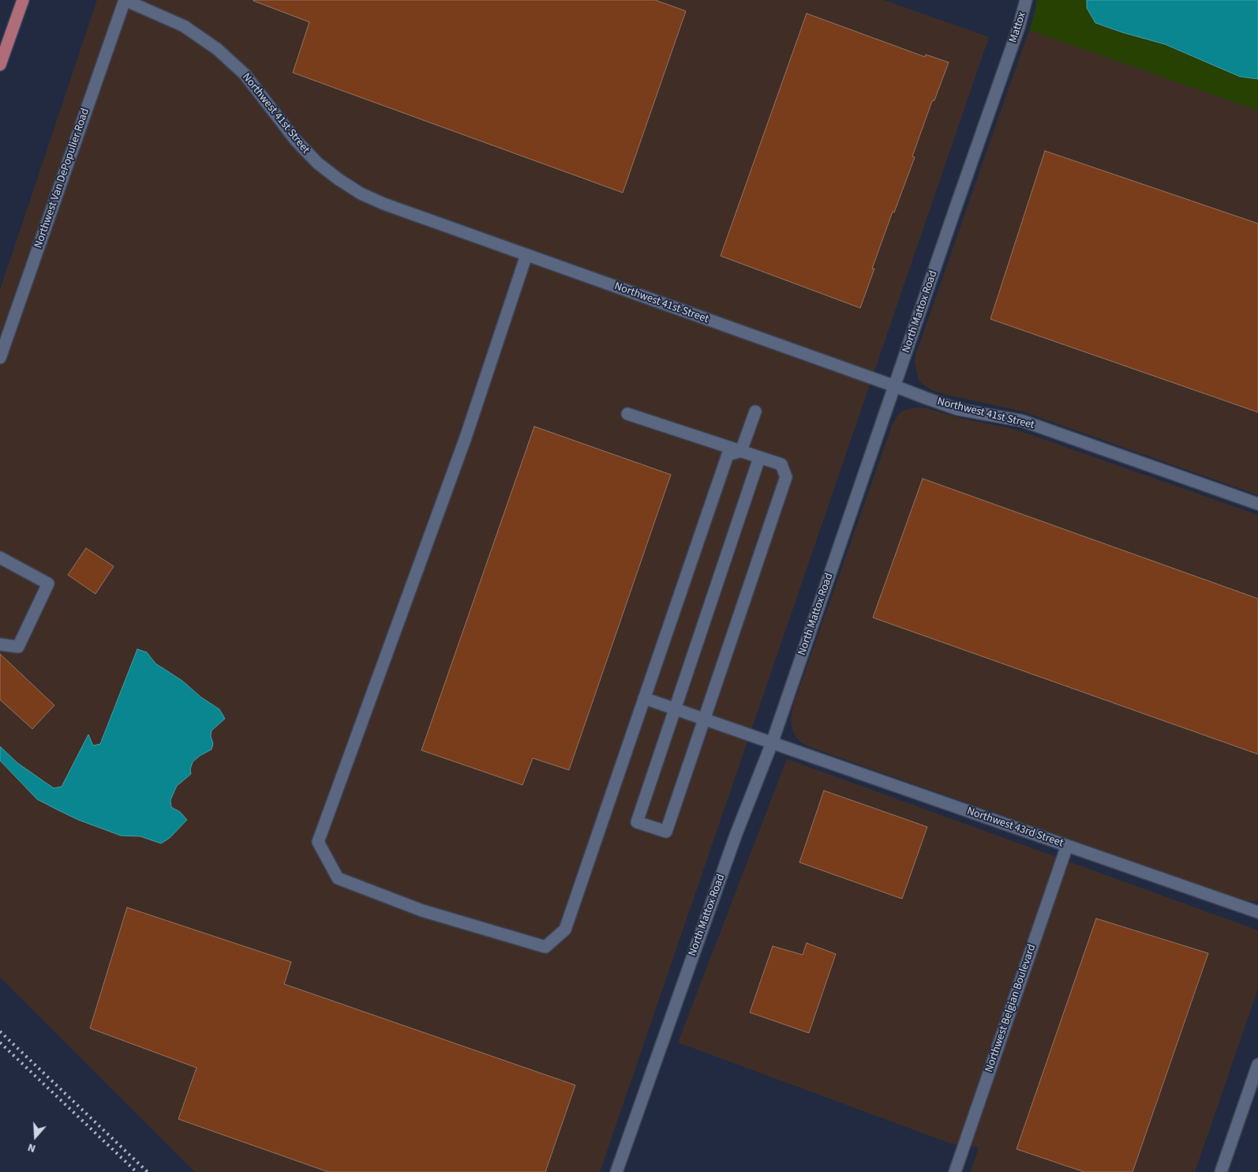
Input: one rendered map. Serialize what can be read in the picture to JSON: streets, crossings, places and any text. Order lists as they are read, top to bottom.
{
  "streets": {
    "street": [
      "Mattox",
      "Northwest 41st Street",
      "Northwest Van DePopulier Road",
      "North Mattox Road",
      "Northwest 43rd Street",
      "Northwest Belgian Boulevard"
    ]
  },
  "crossings": [
    ["Mattox", "North Mattox Road"],
    ["Northwest 41st Street", "Northwest Van DePopulier Road"],
    ["Northwest 41st Street", "North Mattox Road"],
    ["North Mattox Road", "Northwest 43rd Street"],
    ["Northwest 43rd Street", "Northwest Belgian Boulevard"]
  ],
  "north": "bottom"
}
